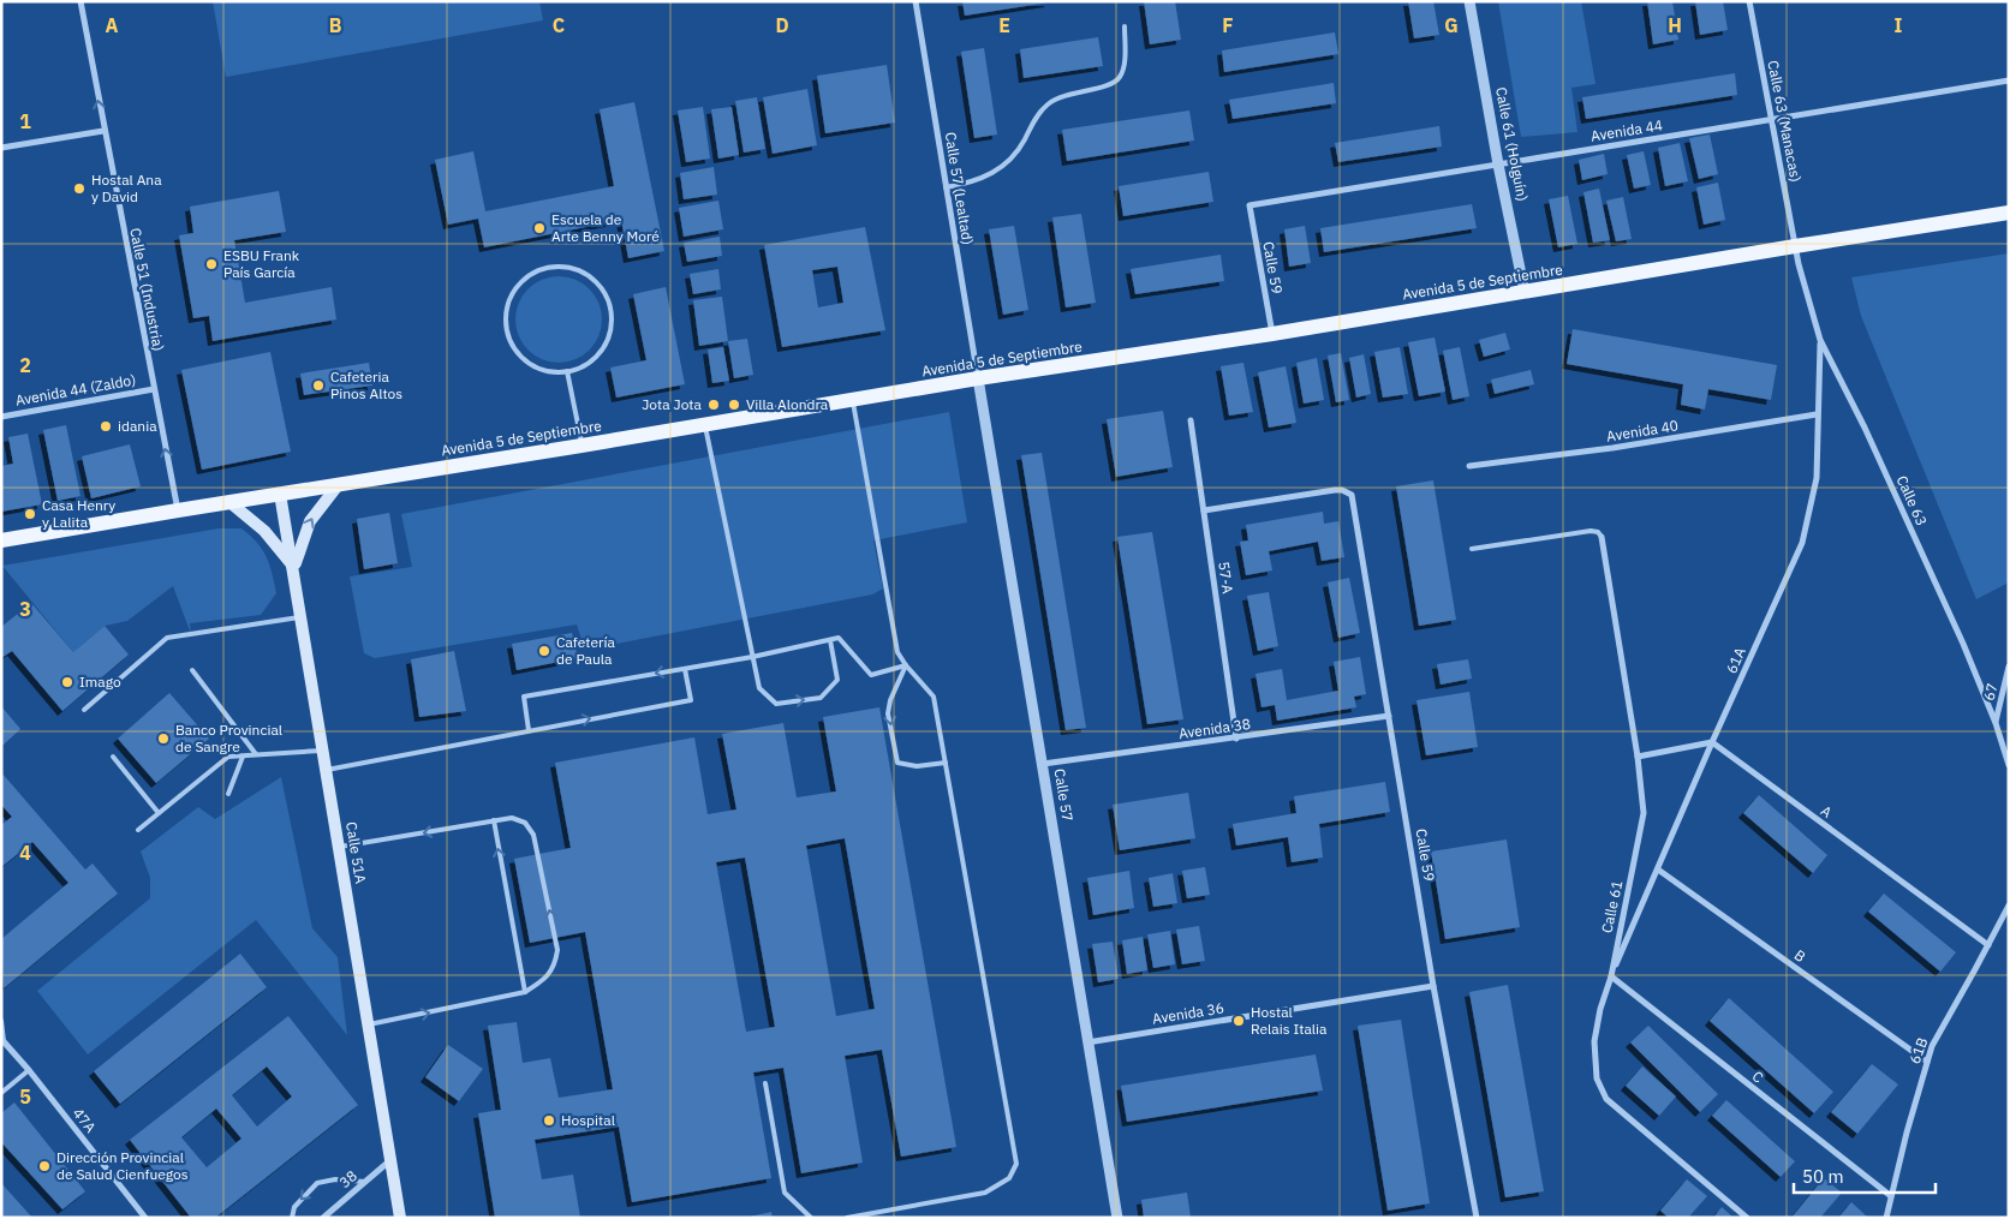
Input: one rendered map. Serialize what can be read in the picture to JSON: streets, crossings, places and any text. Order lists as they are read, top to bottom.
{
  "streets": {
    "main road": ["Avenida 5 de Septiembre", "Calle 51A"],
    "street": [
      "Calle 63 (Manacas)",
      "Avenida 44",
      "Calle 61 (Holguín)",
      "Calle 57 (Lealtad)",
      "Calle 59",
      "Calle 51 (Industria)",
      "Avenida 44 (Zaldo)",
      "Avenida 40",
      "Calle 63",
      "57-A",
      "61A",
      "67",
      "Avenida 38",
      "Calle 57",
      "A",
      "Calle 61",
      "B",
      "Avenida 36",
      "61B",
      "C",
      "47A",
      "38"
    ]
  },
  "crossings": [
    ["Calle 63 (Manacas)", "Avenida 44"],
    ["Calle 63 (Manacas)", "Avenida 5 de Septiembre"],
    ["Calle 63 (Manacas)", "Calle 63"],
    ["Avenida 44", "Calle 61 (Holguín)"],
    ["Avenida 44", "Calle 59"],
    ["Calle 61 (Holguín)", "Avenida 5 de Septiembre"],
    ["Calle 57 (Lealtad)", "Avenida 5 de Septiembre"],
    ["Calle 57 (Lealtad)", "Calle 57"],
    ["Calle 59", "Avenida 5 de Septiembre"],
    ["Calle 59", "57-A"],
    ["Calle 59", "Avenida 38"],
    ["Calle 59", "Avenida 36"],
    ["Avenida 5 de Septiembre", "Calle 51 (Industria)"],
    ["Avenida 5 de Septiembre", "Calle 63"],
    ["Avenida 5 de Septiembre", "Calle 57"],
    ["Avenida 5 de Septiembre", "Calle 51A"],
    ["Calle 51 (Industria)", "Avenida 44 (Zaldo)"],
    ["Avenida 40", "61A"],
    ["Calle 63", "61A"],
    ["Calle 63", "67"],
    ["57-A", "Avenida 38"],
    ["61A", "A"],
    ["61A", "Calle 61"],
    ["61A", "B"],
    ["61A", "C"],
    ["Avenida 38", "Calle 57"],
    ["Calle 57", "Avenida 36"],
    ["A", "61B"],
    ["Calle 51A", "38"],
    ["Calle 61", "C"],
    ["B", "61B"],
    ["61B", "C"]
  ],
  "one_way": ["Calle 51 (Industria)"],
  "places": [
    "Hostal Ana y David",
    "Escuela de Arte Benny Moré",
    "ESBU Frank País García",
    "Cafeteria Pinos Altos",
    "Jota Jota",
    "Villa Alondra",
    "idania",
    "Casa Henry y Lalita",
    "Cafetería de Paula",
    "Imago",
    "Banco Provincial de Sangre",
    "Hostal Relais Italia",
    "Hospital",
    "Dirección Provincial de Salud Cienfuegos"
  ],
  "scale_bar": "50 m",
  "grid": {
    "columns": [
      "A",
      "B",
      "C",
      "D",
      "E",
      "F",
      "G",
      "H",
      "I"
    ],
    "rows": [
      "1",
      "2",
      "3",
      "4",
      "5"
    ]
  }
}
